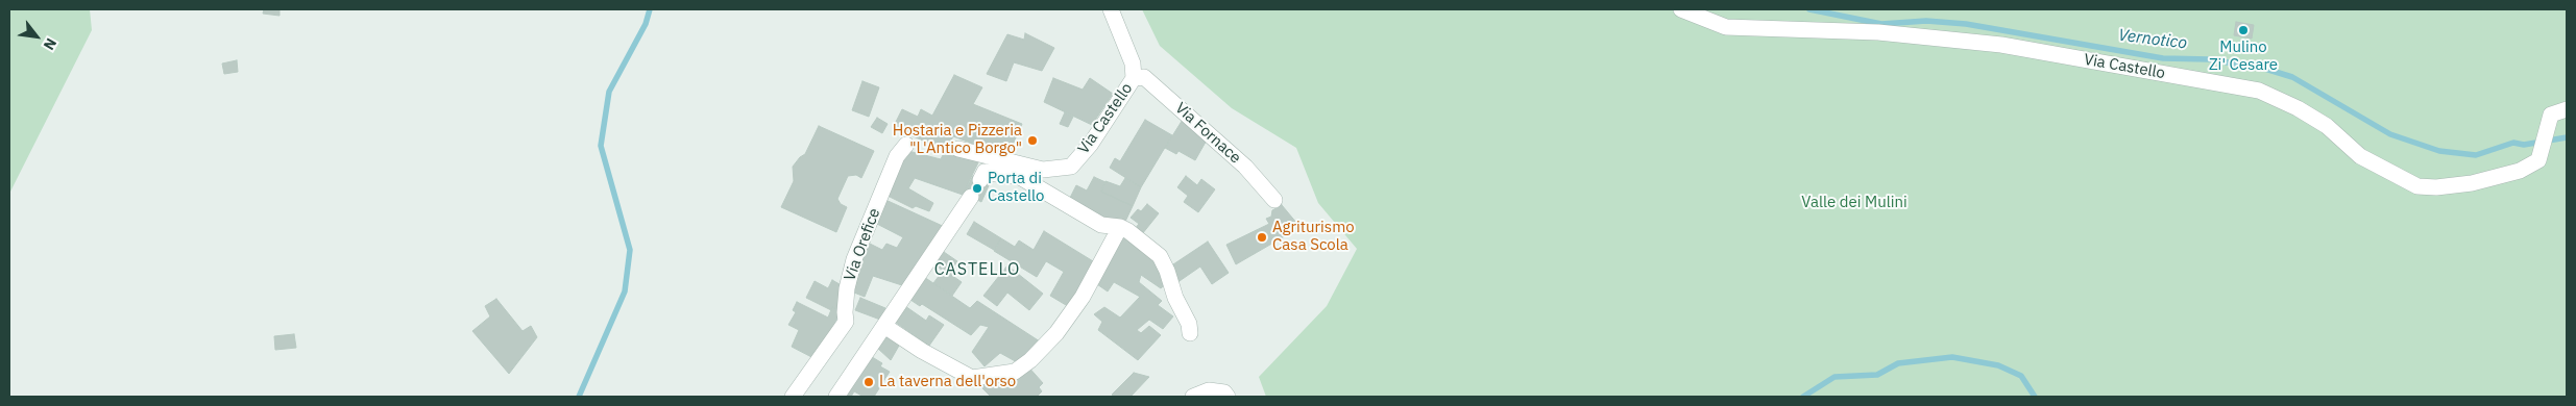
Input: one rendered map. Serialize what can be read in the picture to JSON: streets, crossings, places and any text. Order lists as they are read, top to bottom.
{
  "streets": {
    "street": ["Via Castello", "Via Fornace", "Via Orefice"]
  },
  "crossings": [
    ["Via Castello", "Via Fornace"]
  ],
  "districts": ["CASTELLO"],
  "water": ["Vernotico"],
  "parks": ["Valle dei Mulini"],
  "places": [
    "Mulino Zi' Cesare",
    "Hostaria e Pizzeria \"L'Antico Borgo\"",
    "Porta di Castello",
    "Agriturismo Casa Scola",
    "La taverna dell'orso"
  ],
  "north": "bottom right"
}
